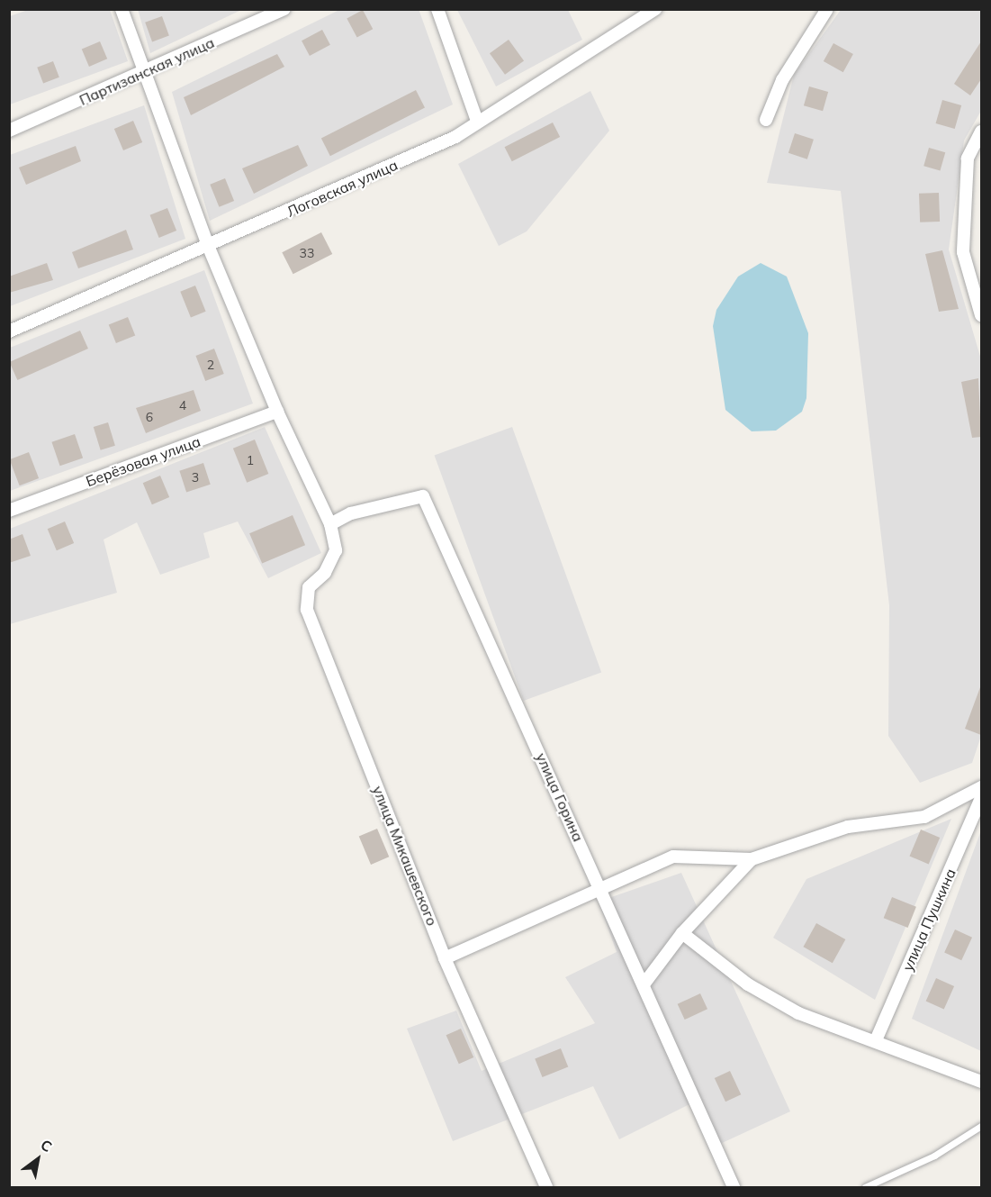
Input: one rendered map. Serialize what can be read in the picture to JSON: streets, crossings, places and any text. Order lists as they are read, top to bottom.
{
  "streets": {
    "street": [
      "Партизанская улица",
      "Логовская улица",
      "Берёзовая улица",
      "улица Горина",
      "улица Микашевского",
      "улица Пушкина"
    ]
  },
  "crossings": [
    ["Партизанская улица", "улица Микашевского"],
    ["Логовская улица", "улица Микашевского"],
    ["Берёзовая улица", "улица Микашевского"],
    ["улица Горина", "улица Микашевского"]
  ],
  "house_numbers": [
    "33",
    "2",
    "4",
    "6",
    "1",
    "3"
  ],
  "north": "top right"
}
